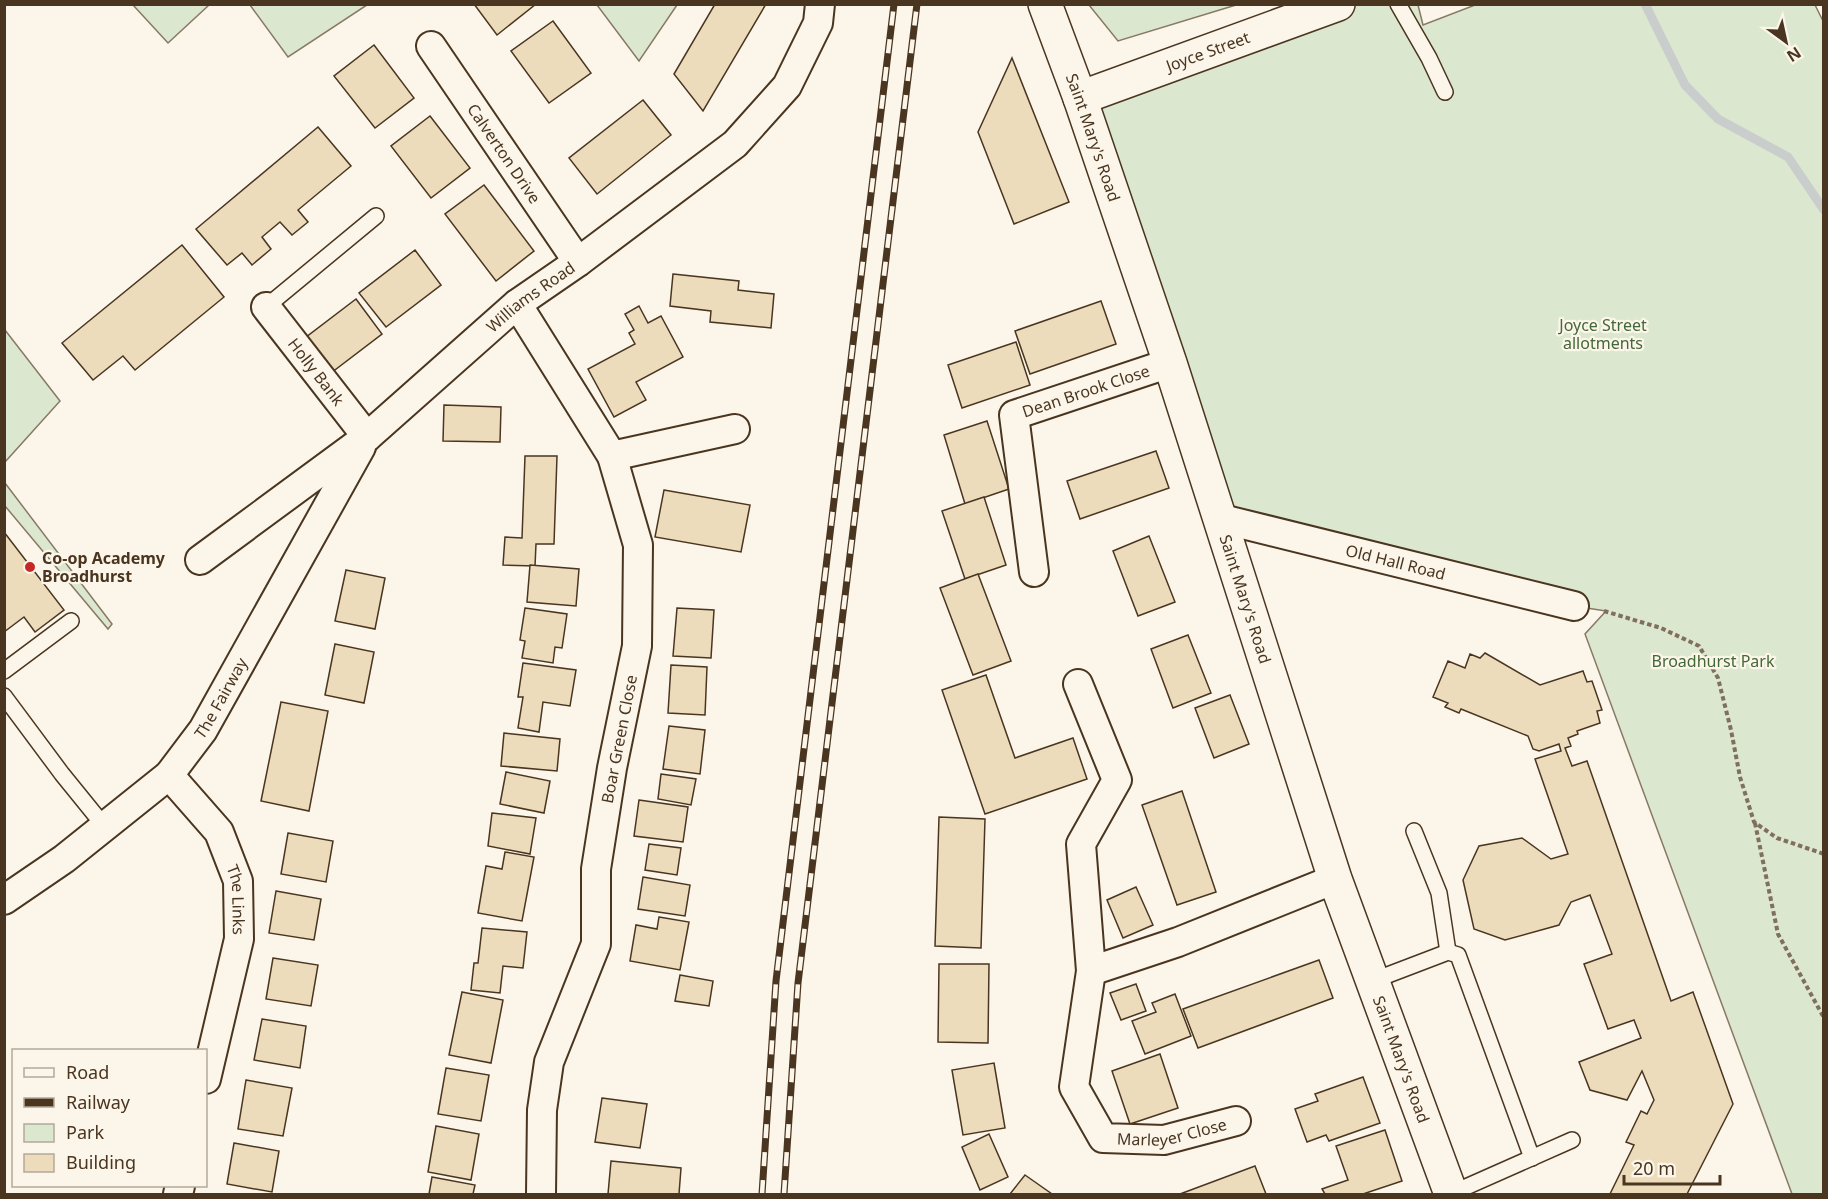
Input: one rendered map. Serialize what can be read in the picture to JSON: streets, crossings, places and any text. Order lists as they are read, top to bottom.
{
  "streets": {
    "street": [
      "Joyce Street",
      "Saint Mary's Road",
      "Calverton Drive",
      "Williams Road",
      "Holly Bank",
      "Dean Brook Close",
      "Old Hall Road",
      "The Fairway",
      "Boar Green Close",
      "The Links",
      "Marleyer Close"
    ]
  },
  "crossings": [
    ["Joyce Street", "Saint Mary's Road"],
    ["Saint Mary's Road", "Dean Brook Close"],
    ["Saint Mary's Road", "Old Hall Road"],
    ["Calverton Drive", "Williams Road"],
    ["Williams Road", "Holly Bank"],
    ["Williams Road", "The Fairway"],
    ["Williams Road", "Boar Green Close"],
    ["Holly Bank", "The Fairway"],
    ["The Fairway", "The Links"]
  ],
  "parks": ["Joyce Street allotments", "Broadhurst Park"],
  "places": ["Co-op Academy Broadhurst"],
  "legend": [
    "Road",
    "Railway",
    "Park",
    "Building"
  ],
  "scale_bar": "20 m",
  "north": "bottom right"
}
